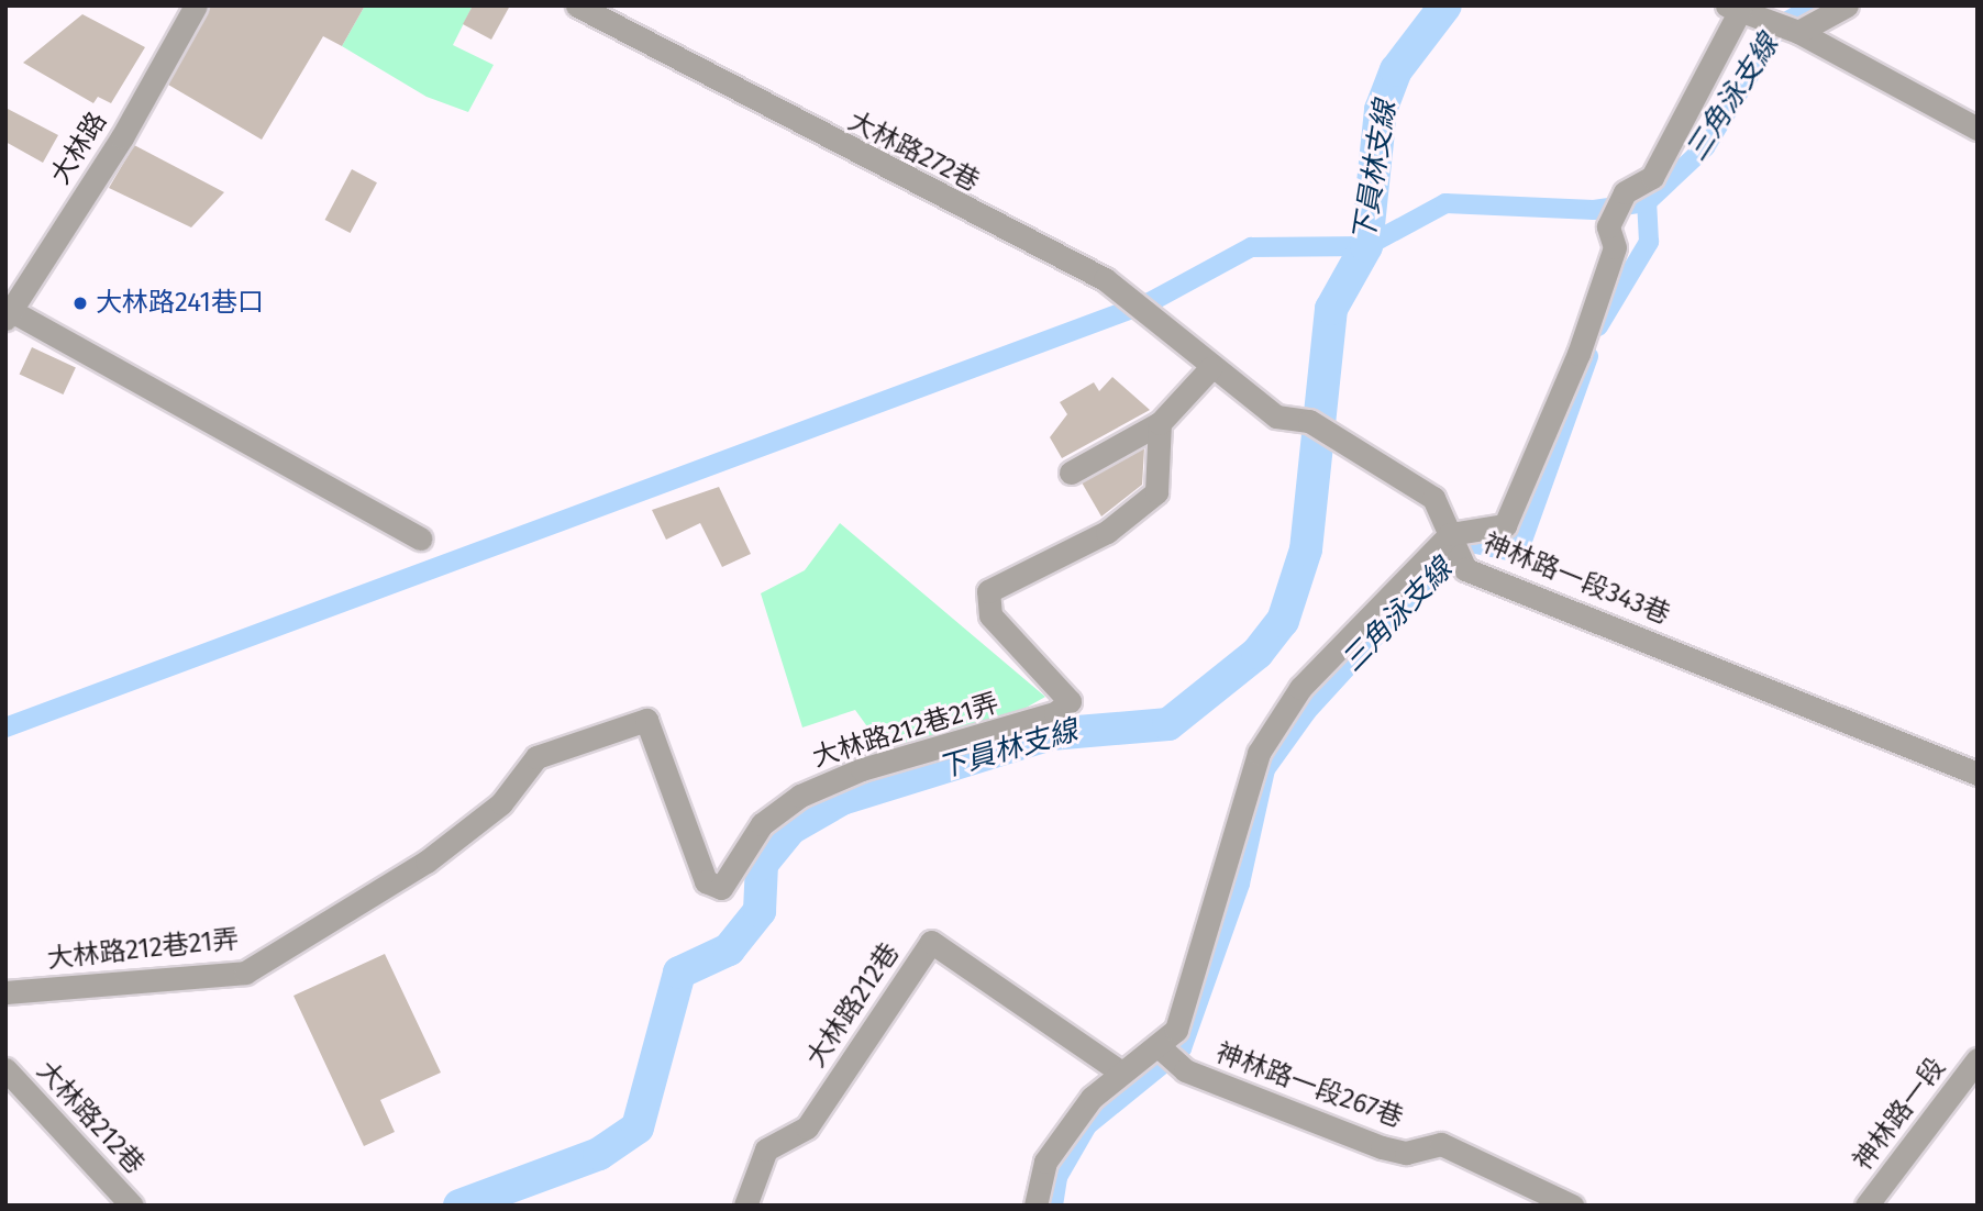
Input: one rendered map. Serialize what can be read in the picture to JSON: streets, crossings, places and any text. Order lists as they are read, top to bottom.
{
  "streets": {
    "street": [
      "大林路",
      "大林路272巷",
      "神林路一段343巷",
      "大林路212巷21弄",
      "大林路212巷",
      "神林路一段267巷",
      "神林路一段"
    ]
  },
  "crossings": [
    ["大林路272巷", "神林路一段343巷"]
  ],
  "water": ["三角泳支線", "下員林支線"],
  "places": ["大林路241巷口"]
}
